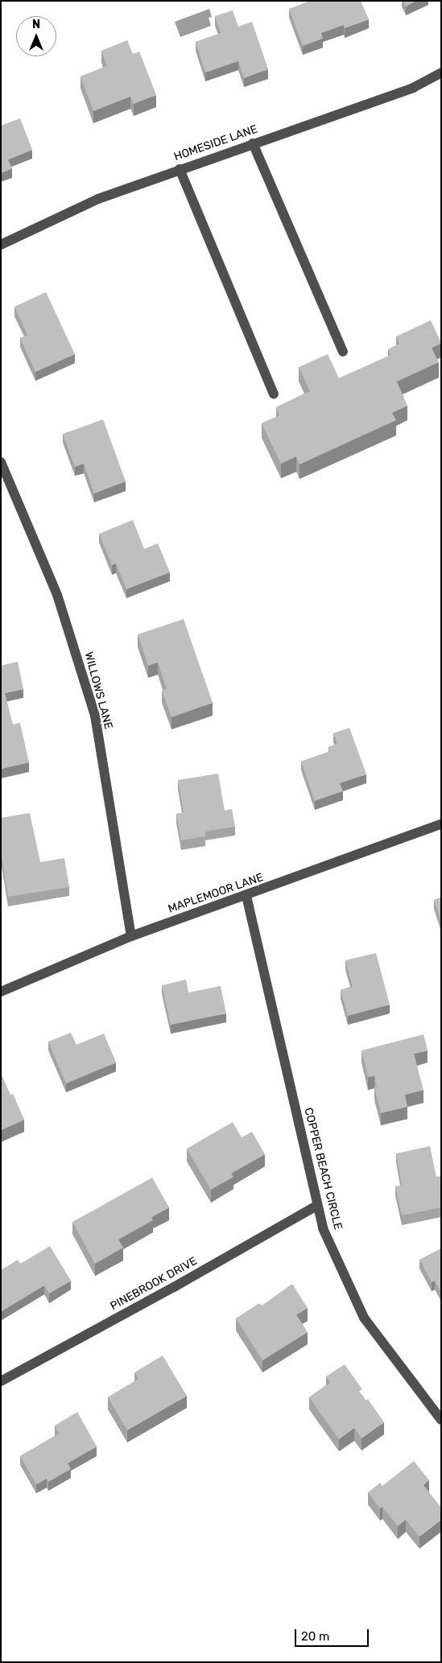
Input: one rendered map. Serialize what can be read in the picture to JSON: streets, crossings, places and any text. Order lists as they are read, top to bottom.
{
  "streets": {
    "street": [
      "HOMESIDE LANE",
      "WILLOWS LANE",
      "MAPLEMOOR LANE",
      "COPPER BEACH CIRCLE",
      "PINEBROOK DRIVE"
    ]
  },
  "crossings": [
    ["WILLOWS LANE", "MAPLEMOOR LANE"],
    ["MAPLEMOOR LANE", "COPPER BEACH CIRCLE"],
    ["COPPER BEACH CIRCLE", "PINEBROOK DRIVE"]
  ],
  "scale_bar": "20 m",
  "north": "top"
}
